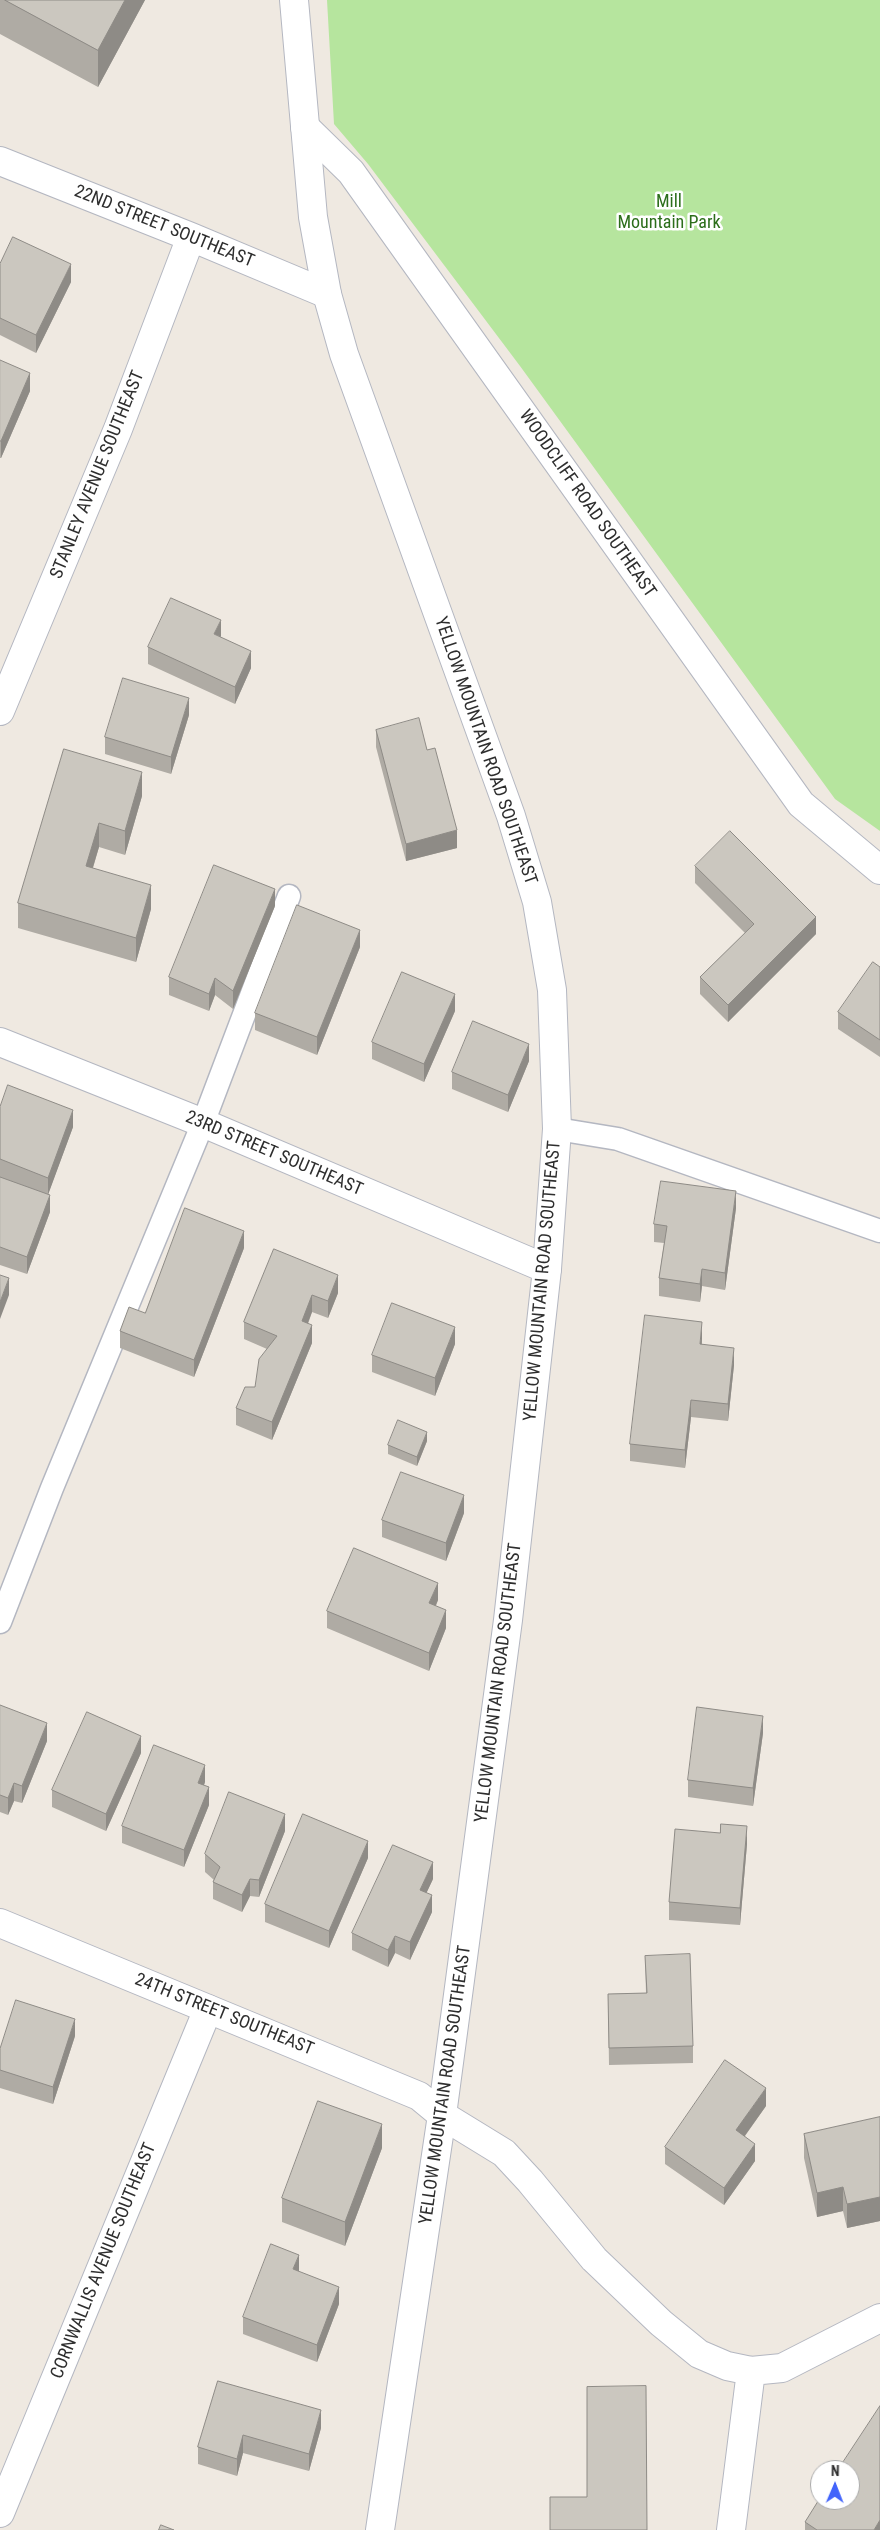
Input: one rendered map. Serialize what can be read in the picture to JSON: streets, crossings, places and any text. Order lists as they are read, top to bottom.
{
  "streets": {
    "street": [
      "22ND STREET SOUTHEAST",
      "STANLEY AVENUE SOUTHEAST",
      "WOODCLIFF ROAD SOUTHEAST",
      "YELLOW MOUNTAIN ROAD SOUTHEAST",
      "23RD STREET SOUTHEAST",
      "24TH STREET SOUTHEAST",
      "CORNWALLIS AVENUE SOUTHEAST"
    ]
  },
  "crossings": [
    ["22ND STREET SOUTHEAST", "STANLEY AVENUE SOUTHEAST"],
    ["22ND STREET SOUTHEAST", "YELLOW MOUNTAIN ROAD SOUTHEAST"],
    ["WOODCLIFF ROAD SOUTHEAST", "YELLOW MOUNTAIN ROAD SOUTHEAST"],
    ["YELLOW MOUNTAIN ROAD SOUTHEAST", "23RD STREET SOUTHEAST"],
    ["YELLOW MOUNTAIN ROAD SOUTHEAST", "24TH STREET SOUTHEAST"],
    ["24TH STREET SOUTHEAST", "CORNWALLIS AVENUE SOUTHEAST"]
  ],
  "parks": ["Mill Mountain Park"],
  "north": "top"
}
